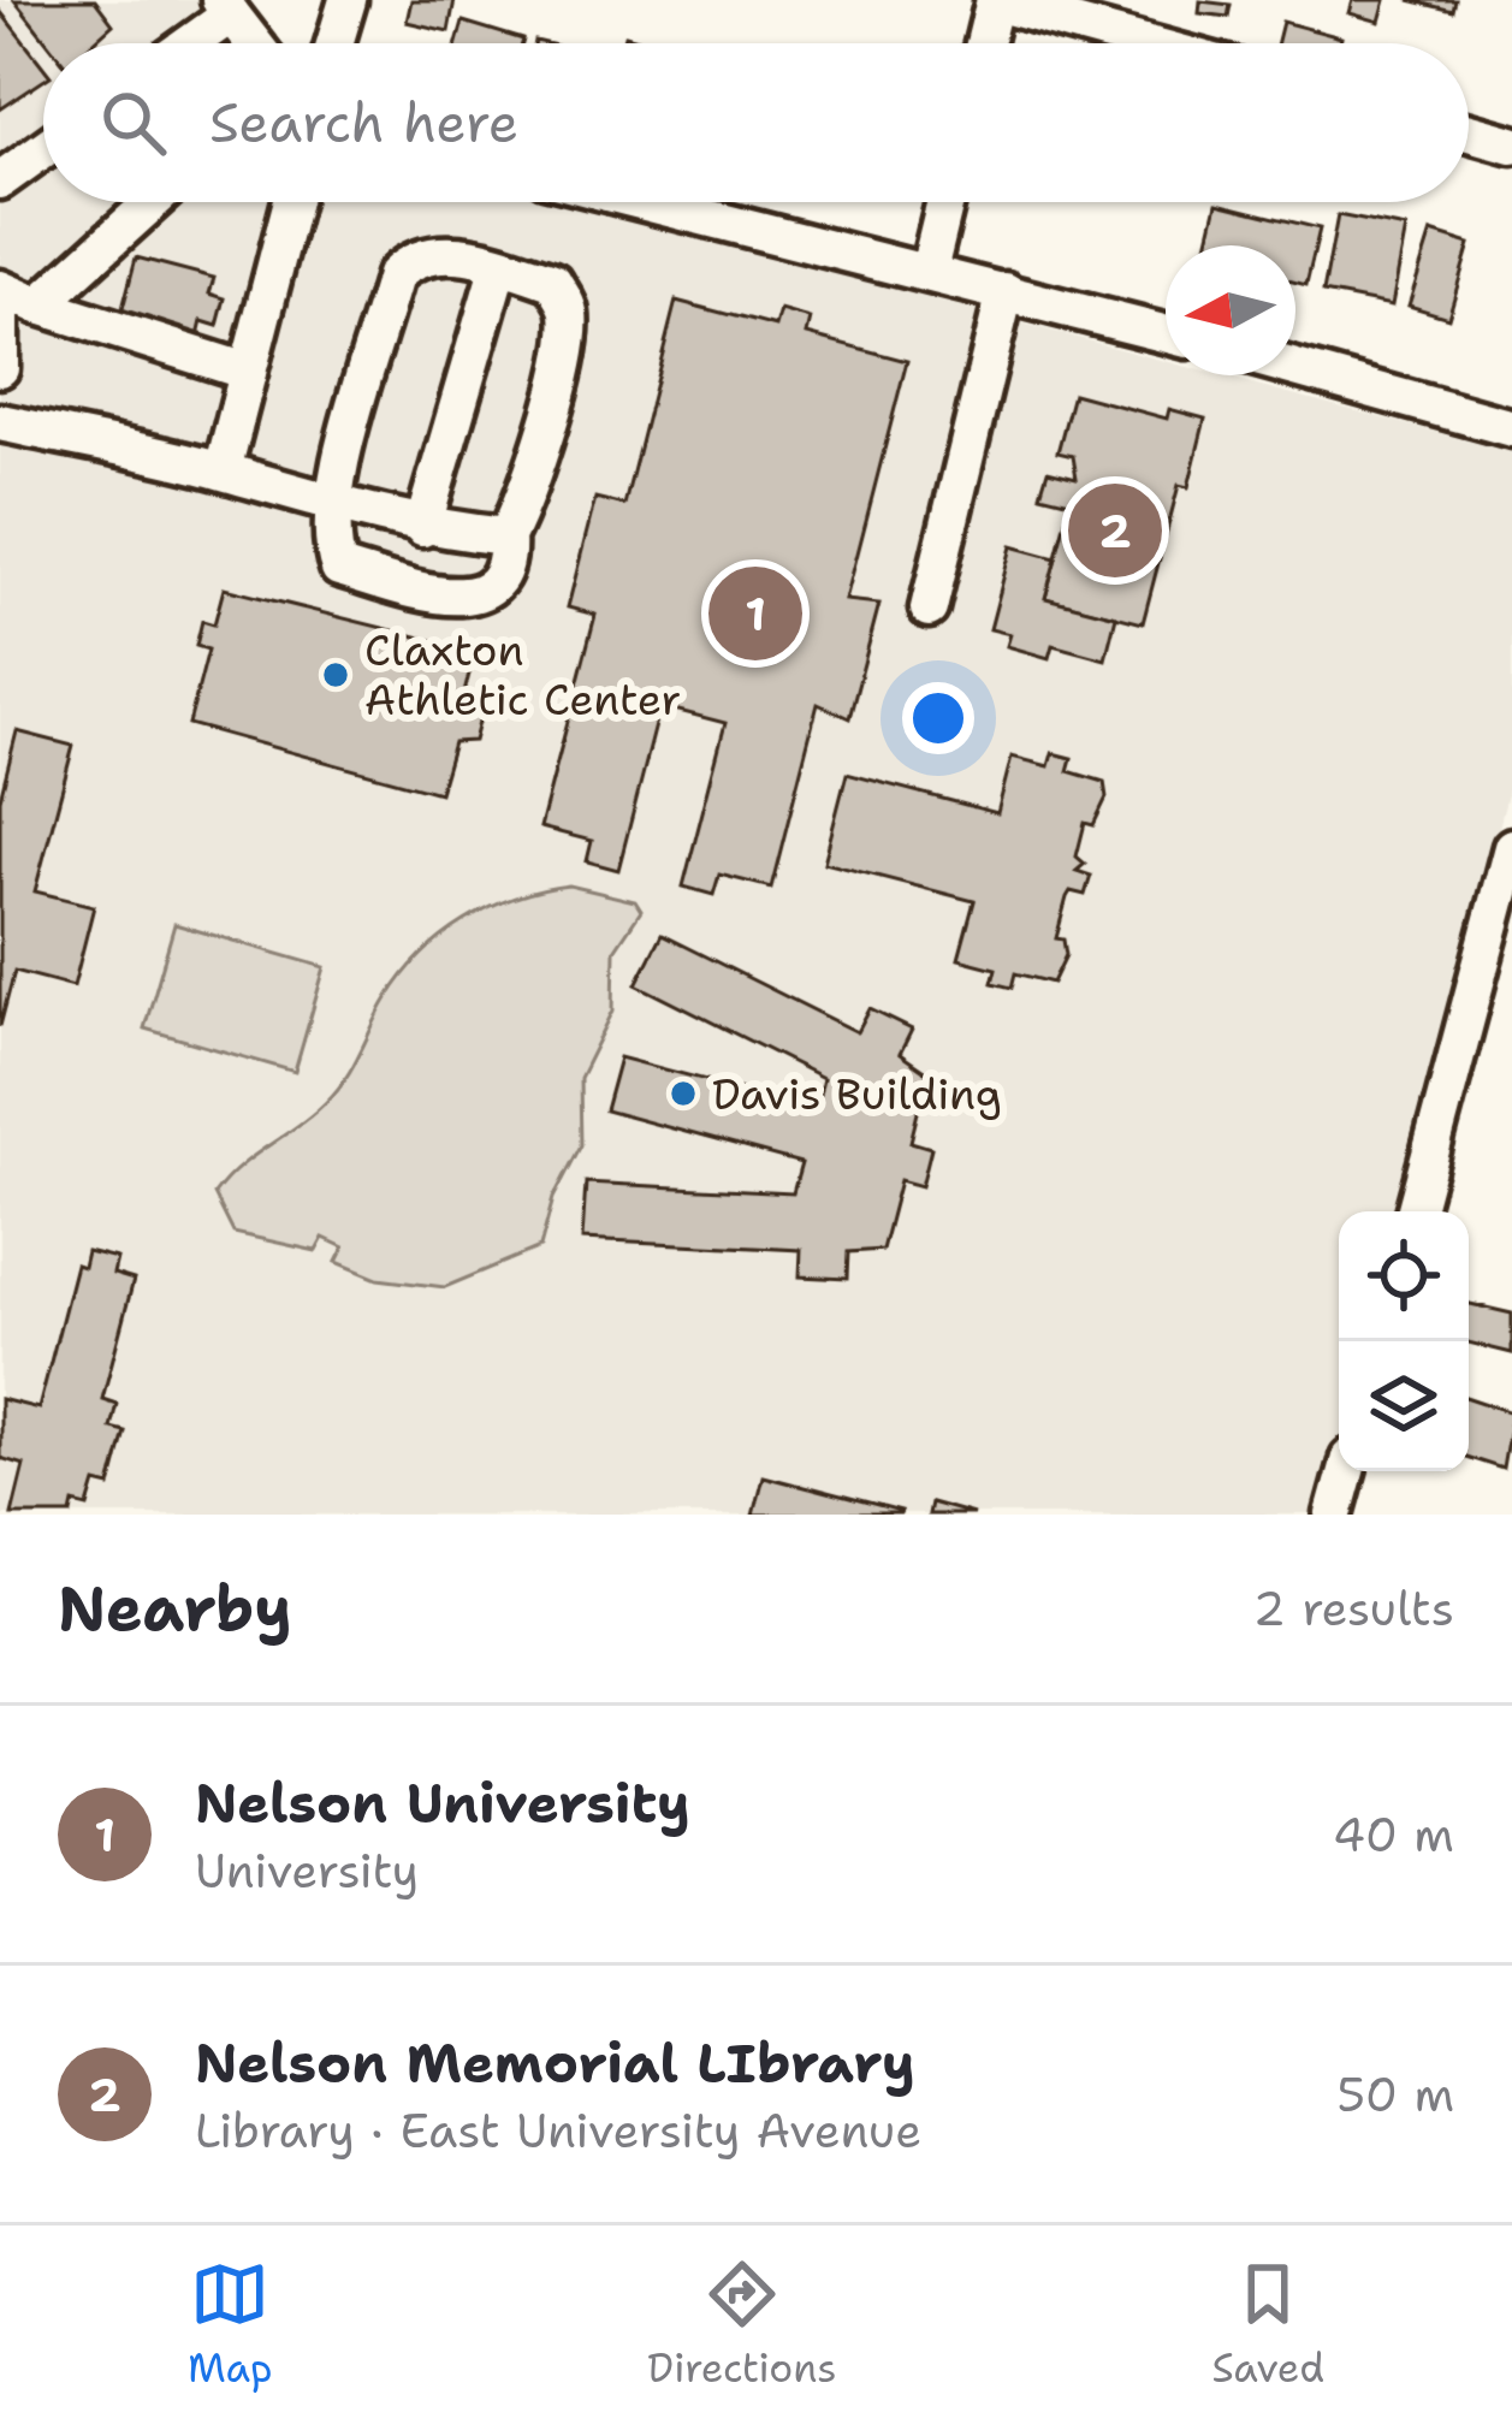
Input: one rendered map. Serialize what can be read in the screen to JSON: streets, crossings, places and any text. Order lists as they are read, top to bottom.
{
  "places": ["Claxton Athletic Center", "Davis Building"],
  "north": "left",
  "page": {
    "search": "Search here",
    "pins": ["2", "1"],
    "heading": ["Nearby", "2 results"],
    "list": [
      {
        "mark": "1",
        "name": "Nelson University",
        "note": "University",
        "value": "40 m"
      },
      {
        "mark": "2",
        "name": "Nelson Memorial LIbrary",
        "note": "Library · East University Avenue",
        "value": "50 m"
      }
    ],
    "nav": ["Map", "Directions", "Saved"]
  }
}
